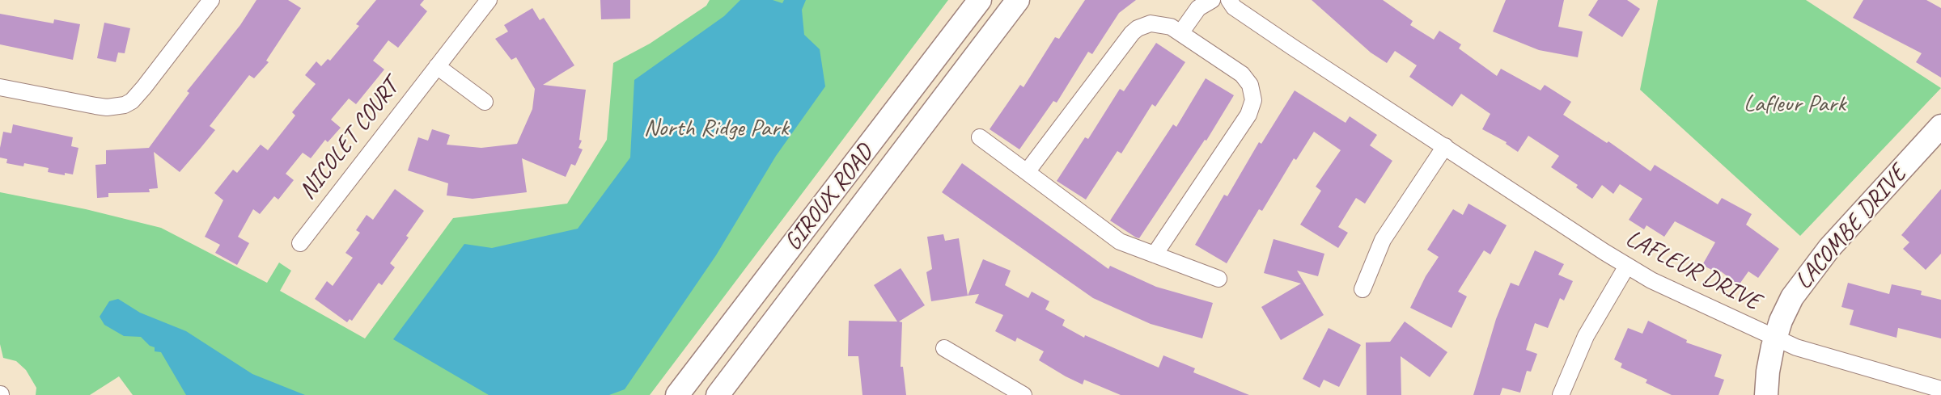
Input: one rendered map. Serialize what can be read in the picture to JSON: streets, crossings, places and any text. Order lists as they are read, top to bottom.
{
  "streets": {
    "main road": ["GIROUX ROAD", "LACOMBE DRIVE"],
    "street": ["NICOLET COURT", "LAFLEUR DRIVE"]
  },
  "crossings": [
    ["LACOMBE DRIVE", "LAFLEUR DRIVE"]
  ],
  "parks": ["Lafleur Park", "North Ridge Park"]
}
